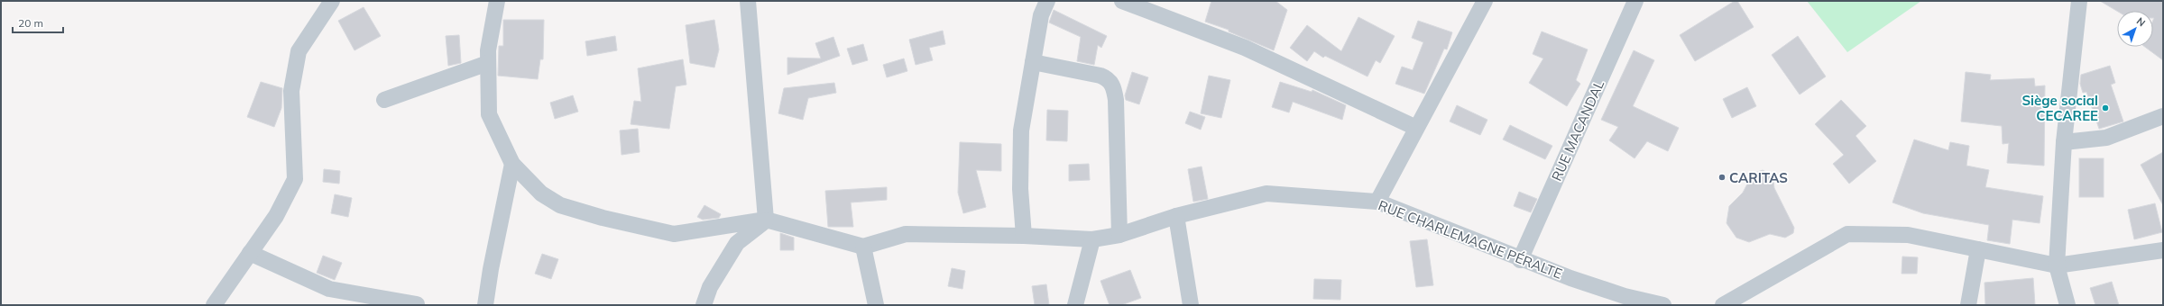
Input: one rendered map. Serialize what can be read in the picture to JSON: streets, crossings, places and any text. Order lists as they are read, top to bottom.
{
  "streets": {
    "street": ["RUE MACANDAL", "RUE CHARLEMAGNE PÉRALTE"]
  },
  "crossings": [
    ["RUE MACANDAL", "RUE CHARLEMAGNE PÉRALTE"]
  ],
  "places": ["Siège social CECAREE", "CARITAS"],
  "scale_bar": "20 m",
  "north": "top right"
}
